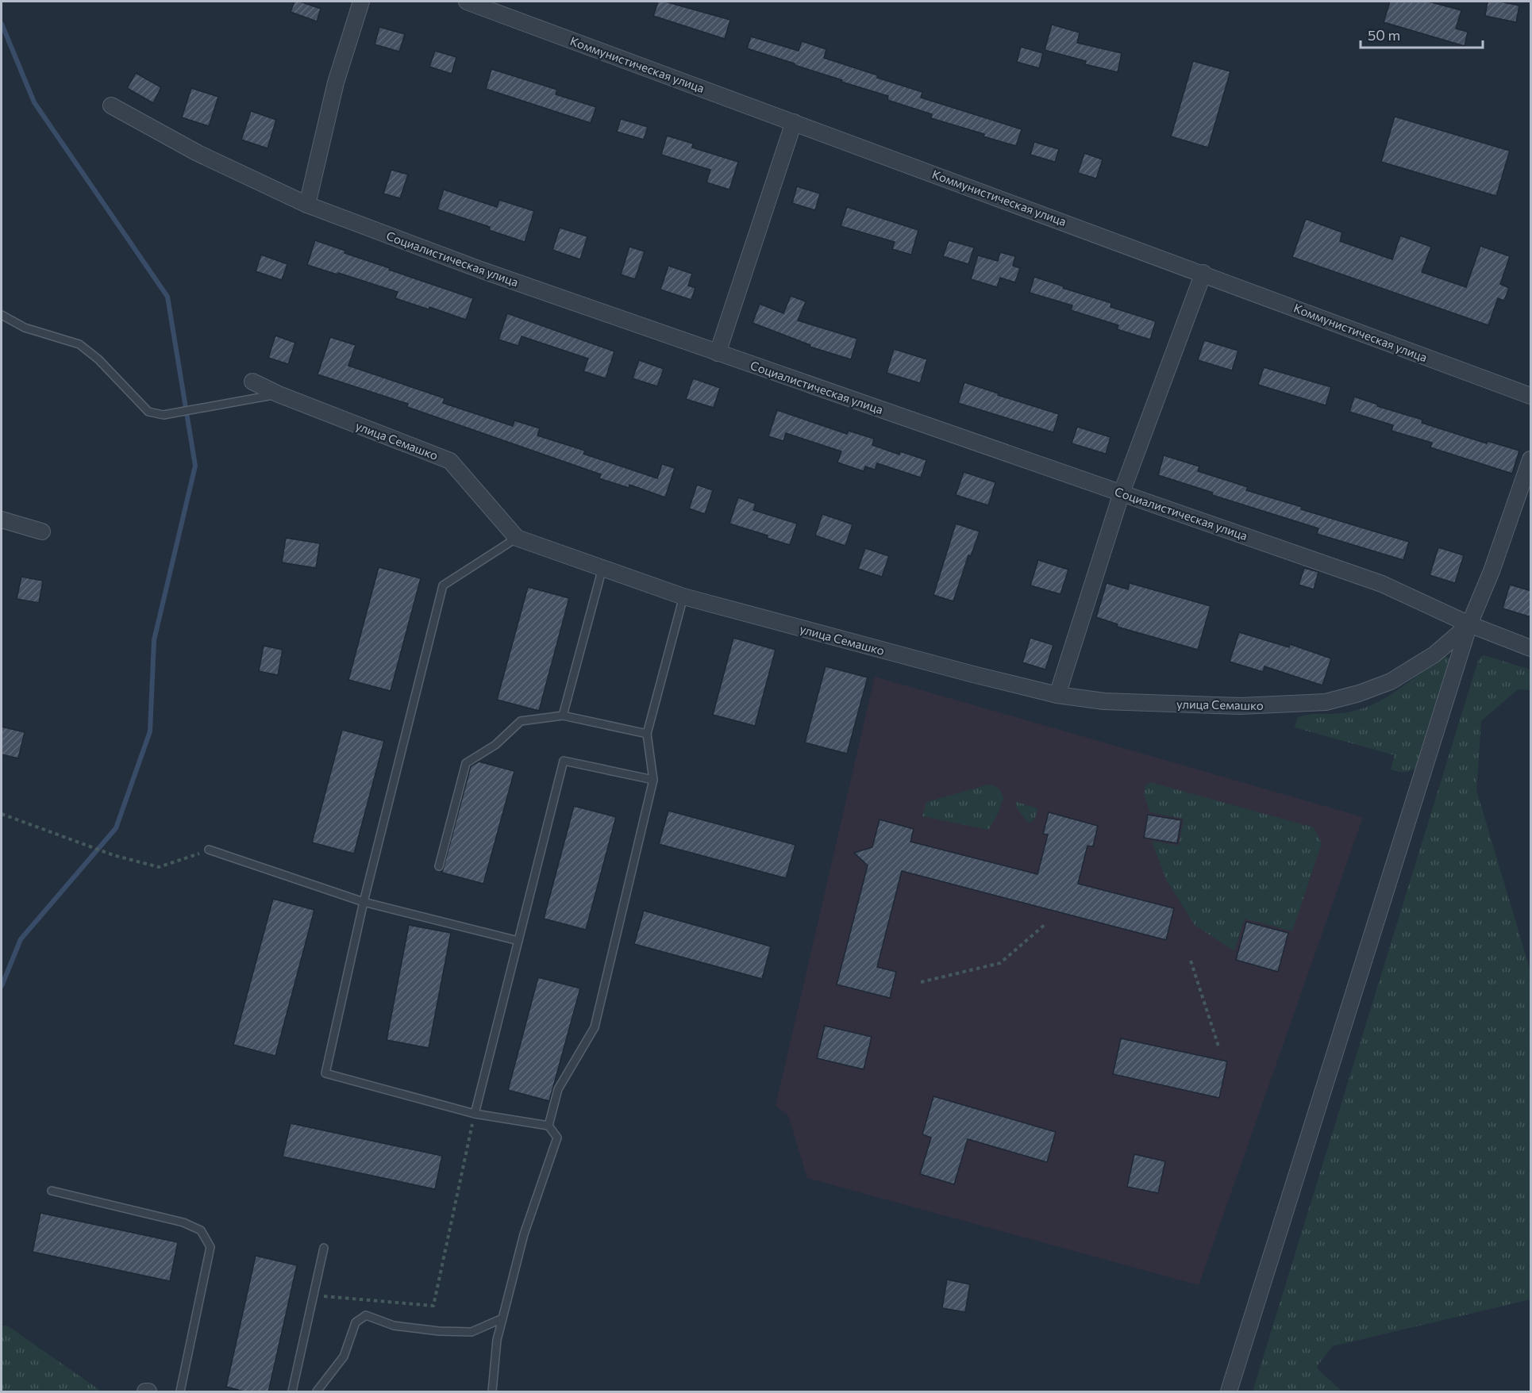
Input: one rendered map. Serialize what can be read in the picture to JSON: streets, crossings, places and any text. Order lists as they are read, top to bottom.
{
  "streets": {
    "street": ["Коммунистическая улица", "Социалистическая улица", "улица Семашко"]
  },
  "crossings": [
    ["Социалистическая улица", "улица Семашко"]
  ],
  "scale_bar": "50 m"
}
